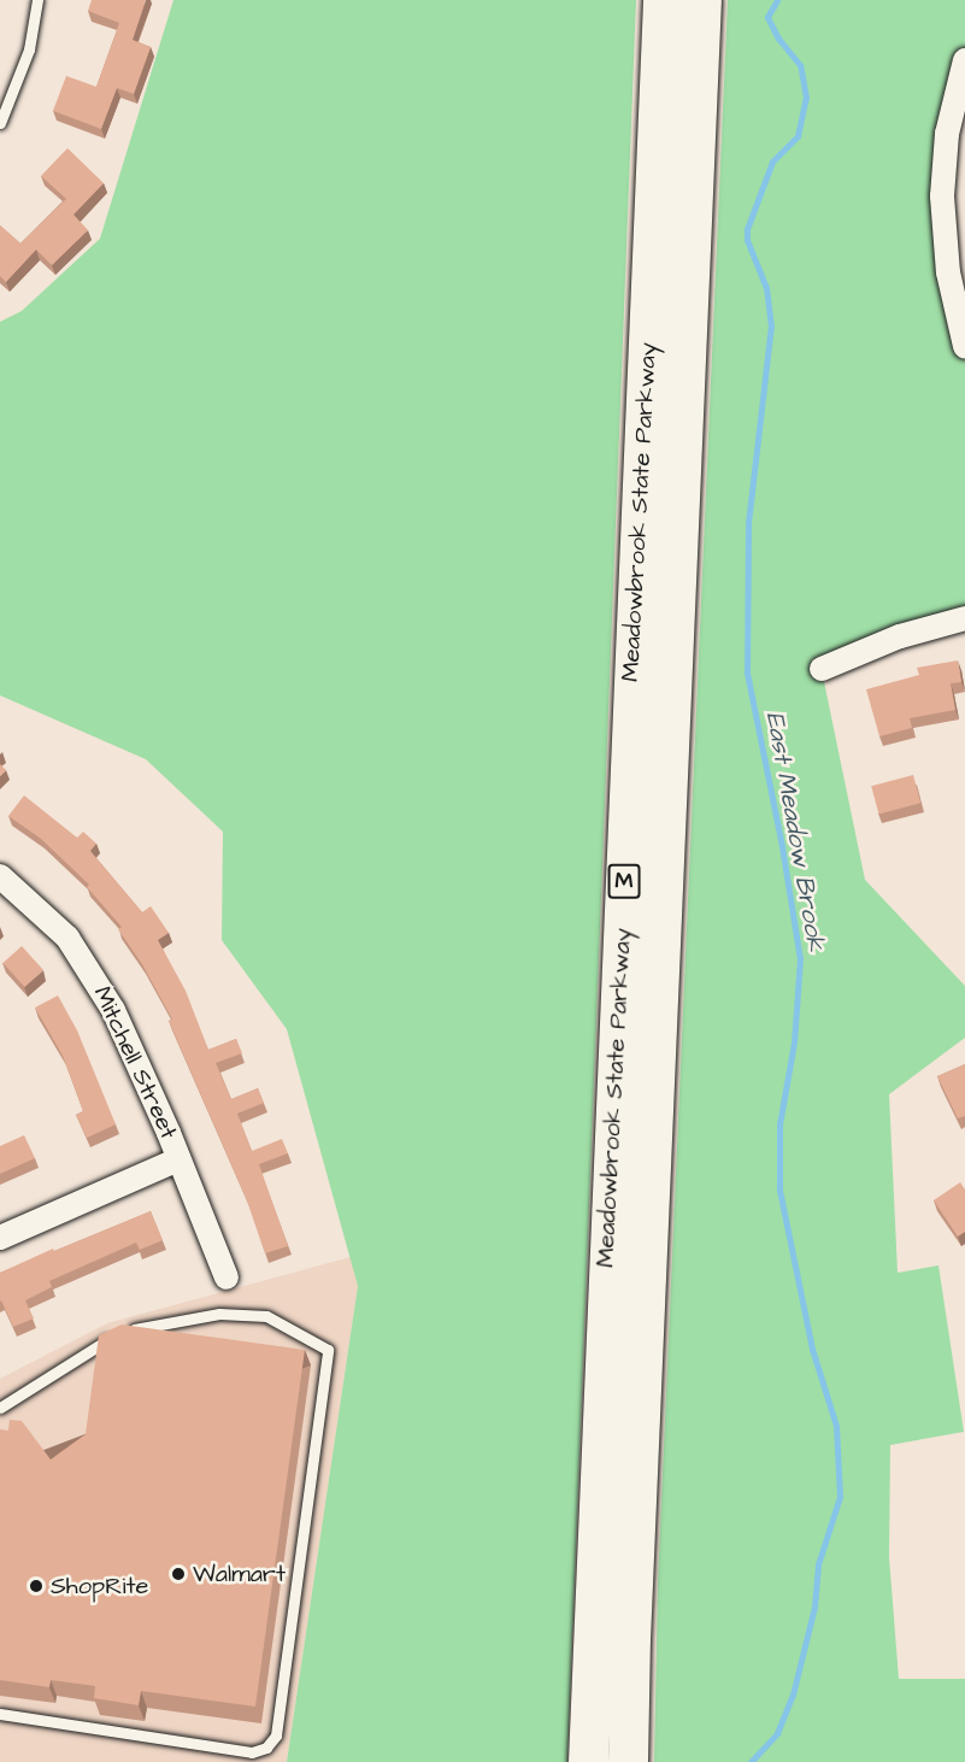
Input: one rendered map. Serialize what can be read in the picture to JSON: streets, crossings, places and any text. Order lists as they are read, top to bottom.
{
  "streets": {
    "highway": ["Meadowbrook State Parkway", "M"],
    "street": ["Mitchell Street"]
  },
  "water": ["East Meadow Brook"],
  "places": ["Walmart", "ShopRite"]
}
